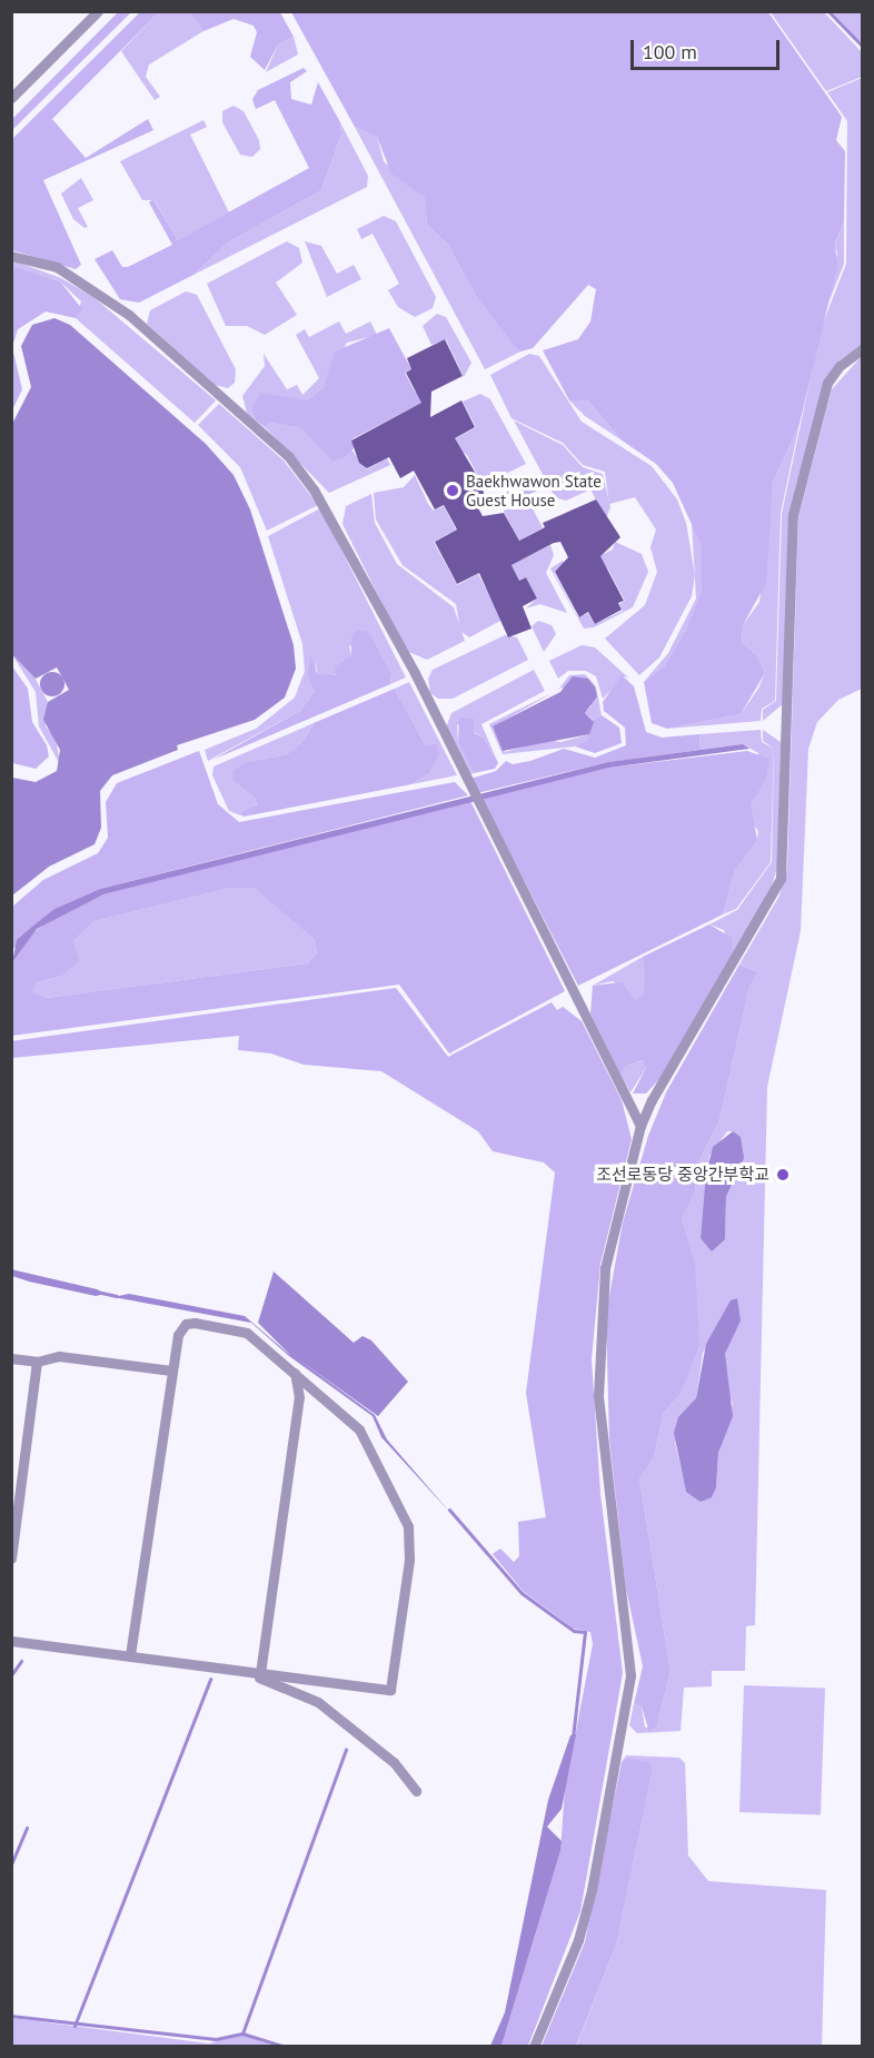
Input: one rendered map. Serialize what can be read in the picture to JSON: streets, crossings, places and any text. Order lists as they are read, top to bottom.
{
  "places": ["Baekhwawon State Guest House", "조선로동당 중앙간부학교"],
  "scale_bar": "100 m"
}
